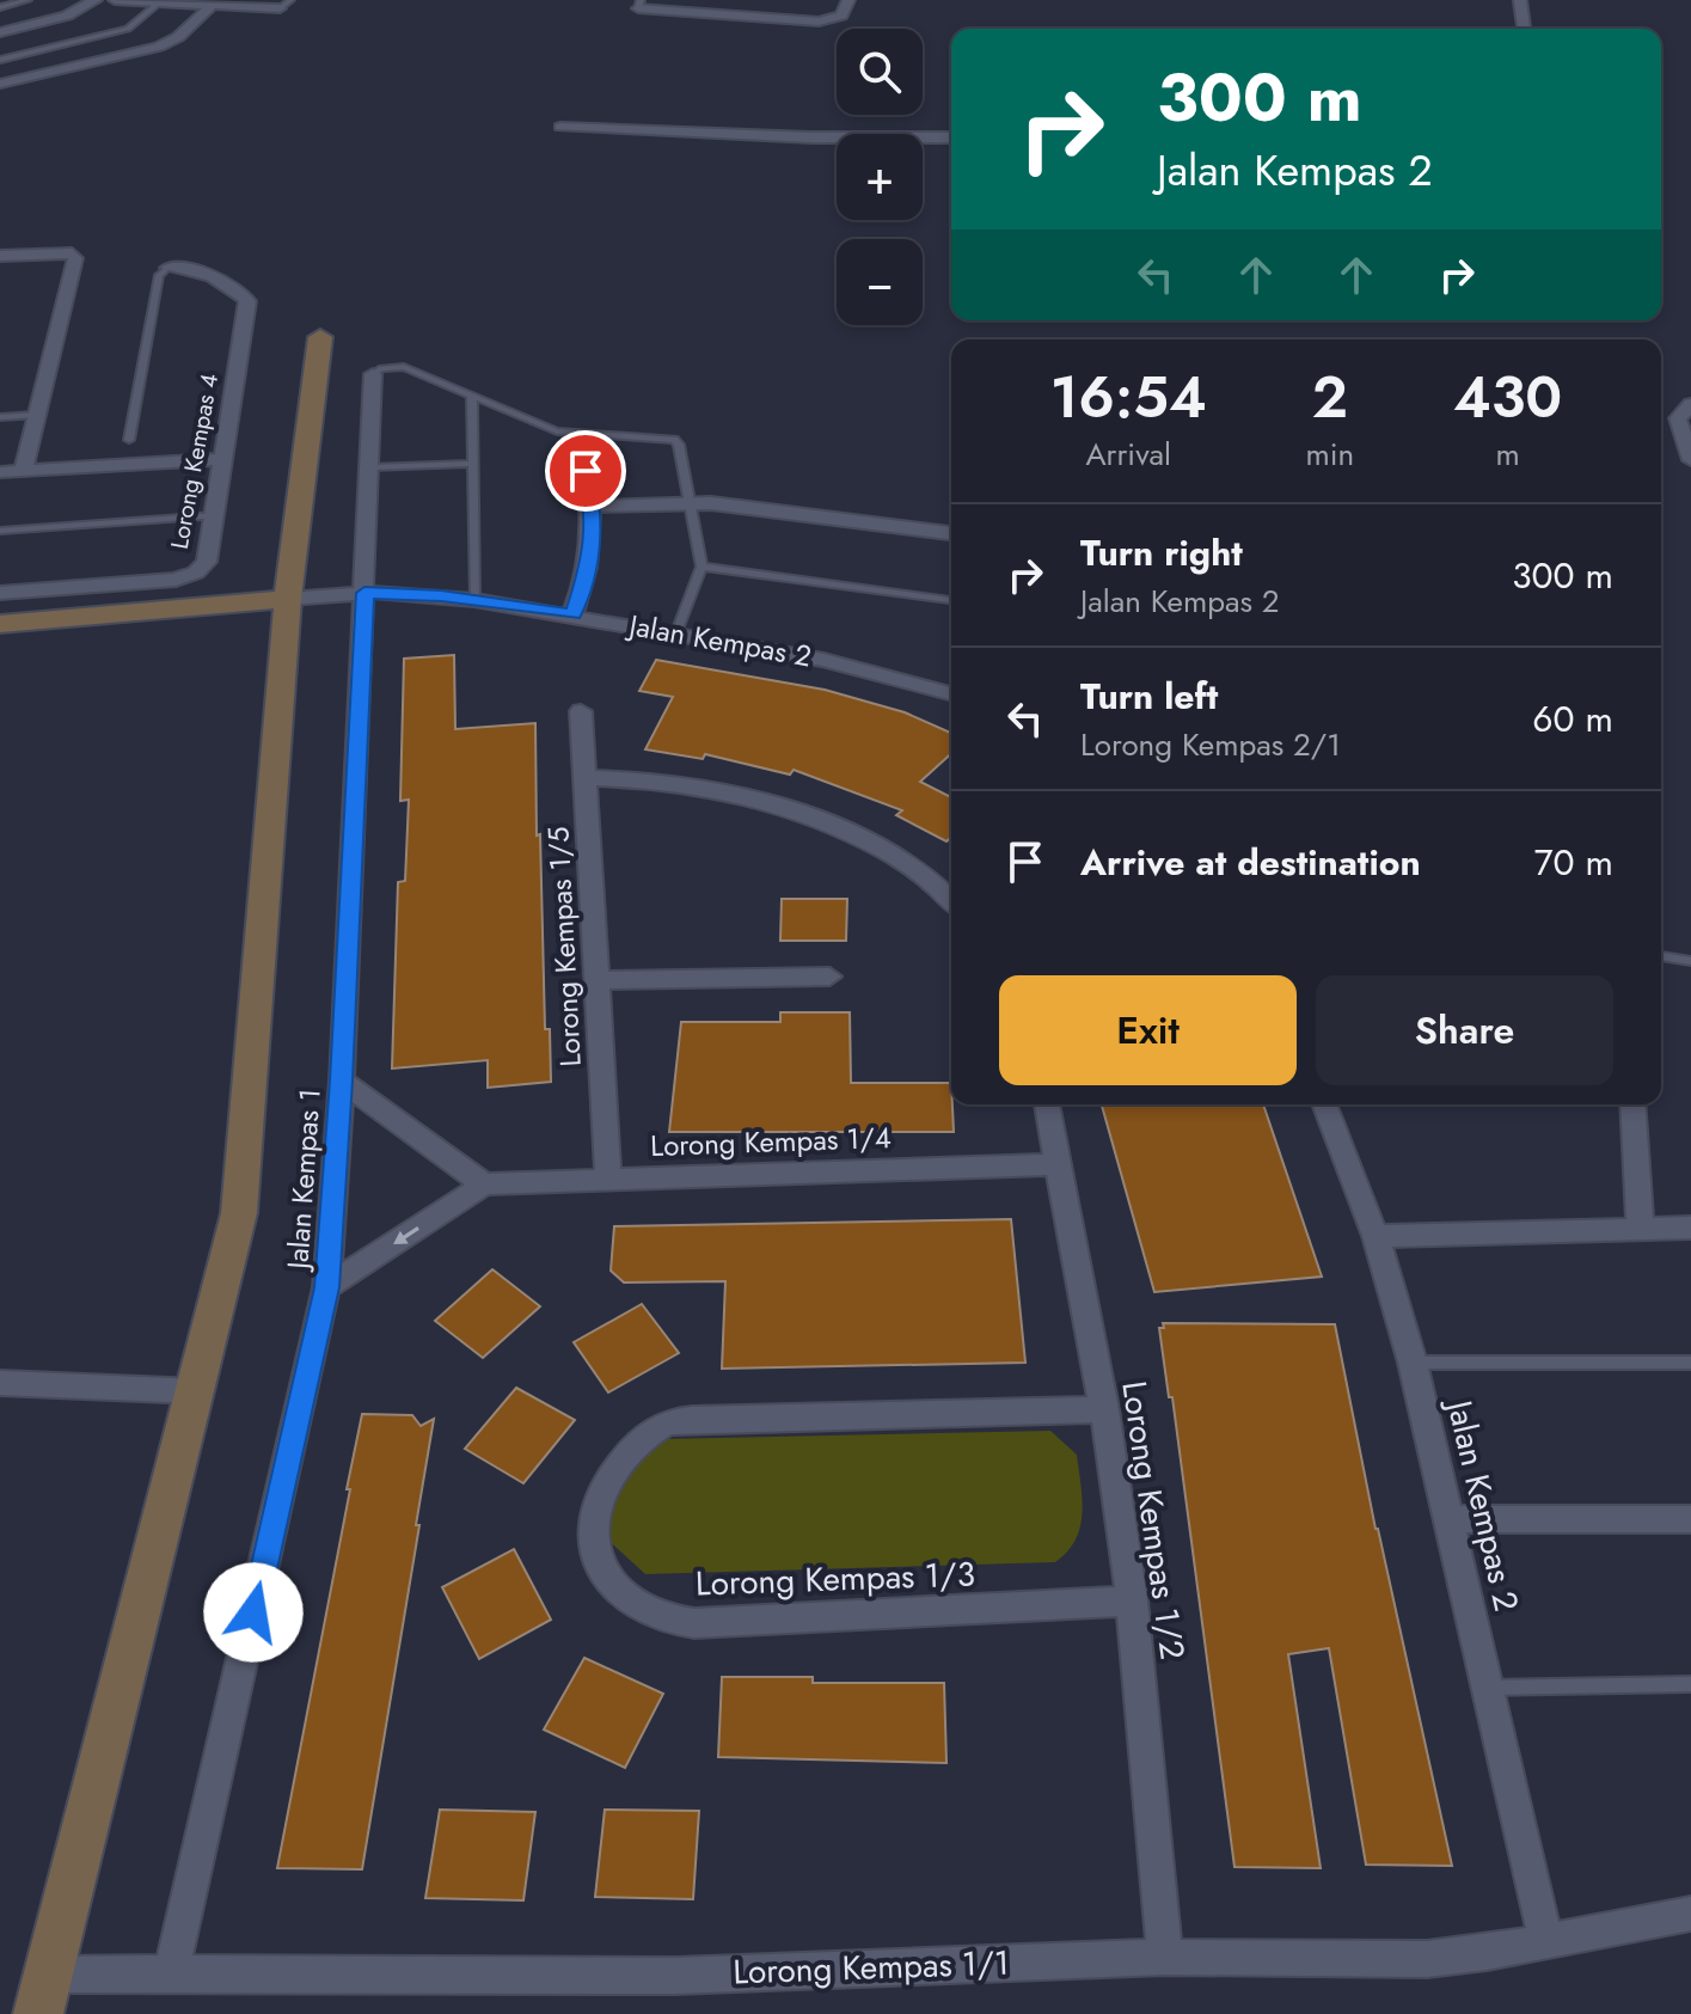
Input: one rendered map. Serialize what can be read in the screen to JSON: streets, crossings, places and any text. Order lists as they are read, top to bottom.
{
  "streets": {
    "street": [
      "Lorong Kempas 4",
      "Jalan Kempas 2",
      "Lorong Kempas 1/5",
      "Lorong Kempas 1/4",
      "Jalan Kempas 1",
      "Lorong Kempas 1/2",
      "Lorong Kempas 1/3",
      "Lorong Kempas 1/1"
    ]
  },
  "crossings": [
    ["Jalan Kempas 2", "Jalan Kempas 1"],
    ["Jalan Kempas 2", "Lorong Kempas 1/1"],
    ["Lorong Kempas 1/5", "Lorong Kempas 1/4"],
    ["Lorong Kempas 1/4", "Lorong Kempas 1/2"],
    ["Jalan Kempas 1", "Lorong Kempas 1/1"],
    ["Lorong Kempas 1/2", "Lorong Kempas 1/3"],
    ["Lorong Kempas 1/2", "Lorong Kempas 1/1"]
  ],
  "page": {
    "map_buttons": ["+", "−"],
    "turn": ["300 m", "Jalan Kempas 2"],
    "eta": [
      "16:54",
      "Arrival",
      "2",
      "min",
      "430",
      "m"
    ],
    "list": [
      {
        "name": "Turn right",
        "note": "Jalan Kempas 2",
        "value": "300 m"
      },
      {
        "name": "Turn left",
        "note": "Lorong Kempas 2/1",
        "value": "60 m"
      },
      {
        "name": "Arrive at destination",
        "value": "70 m"
      }
    ],
    "buttons": ["Exit", "Share"]
  }
}
